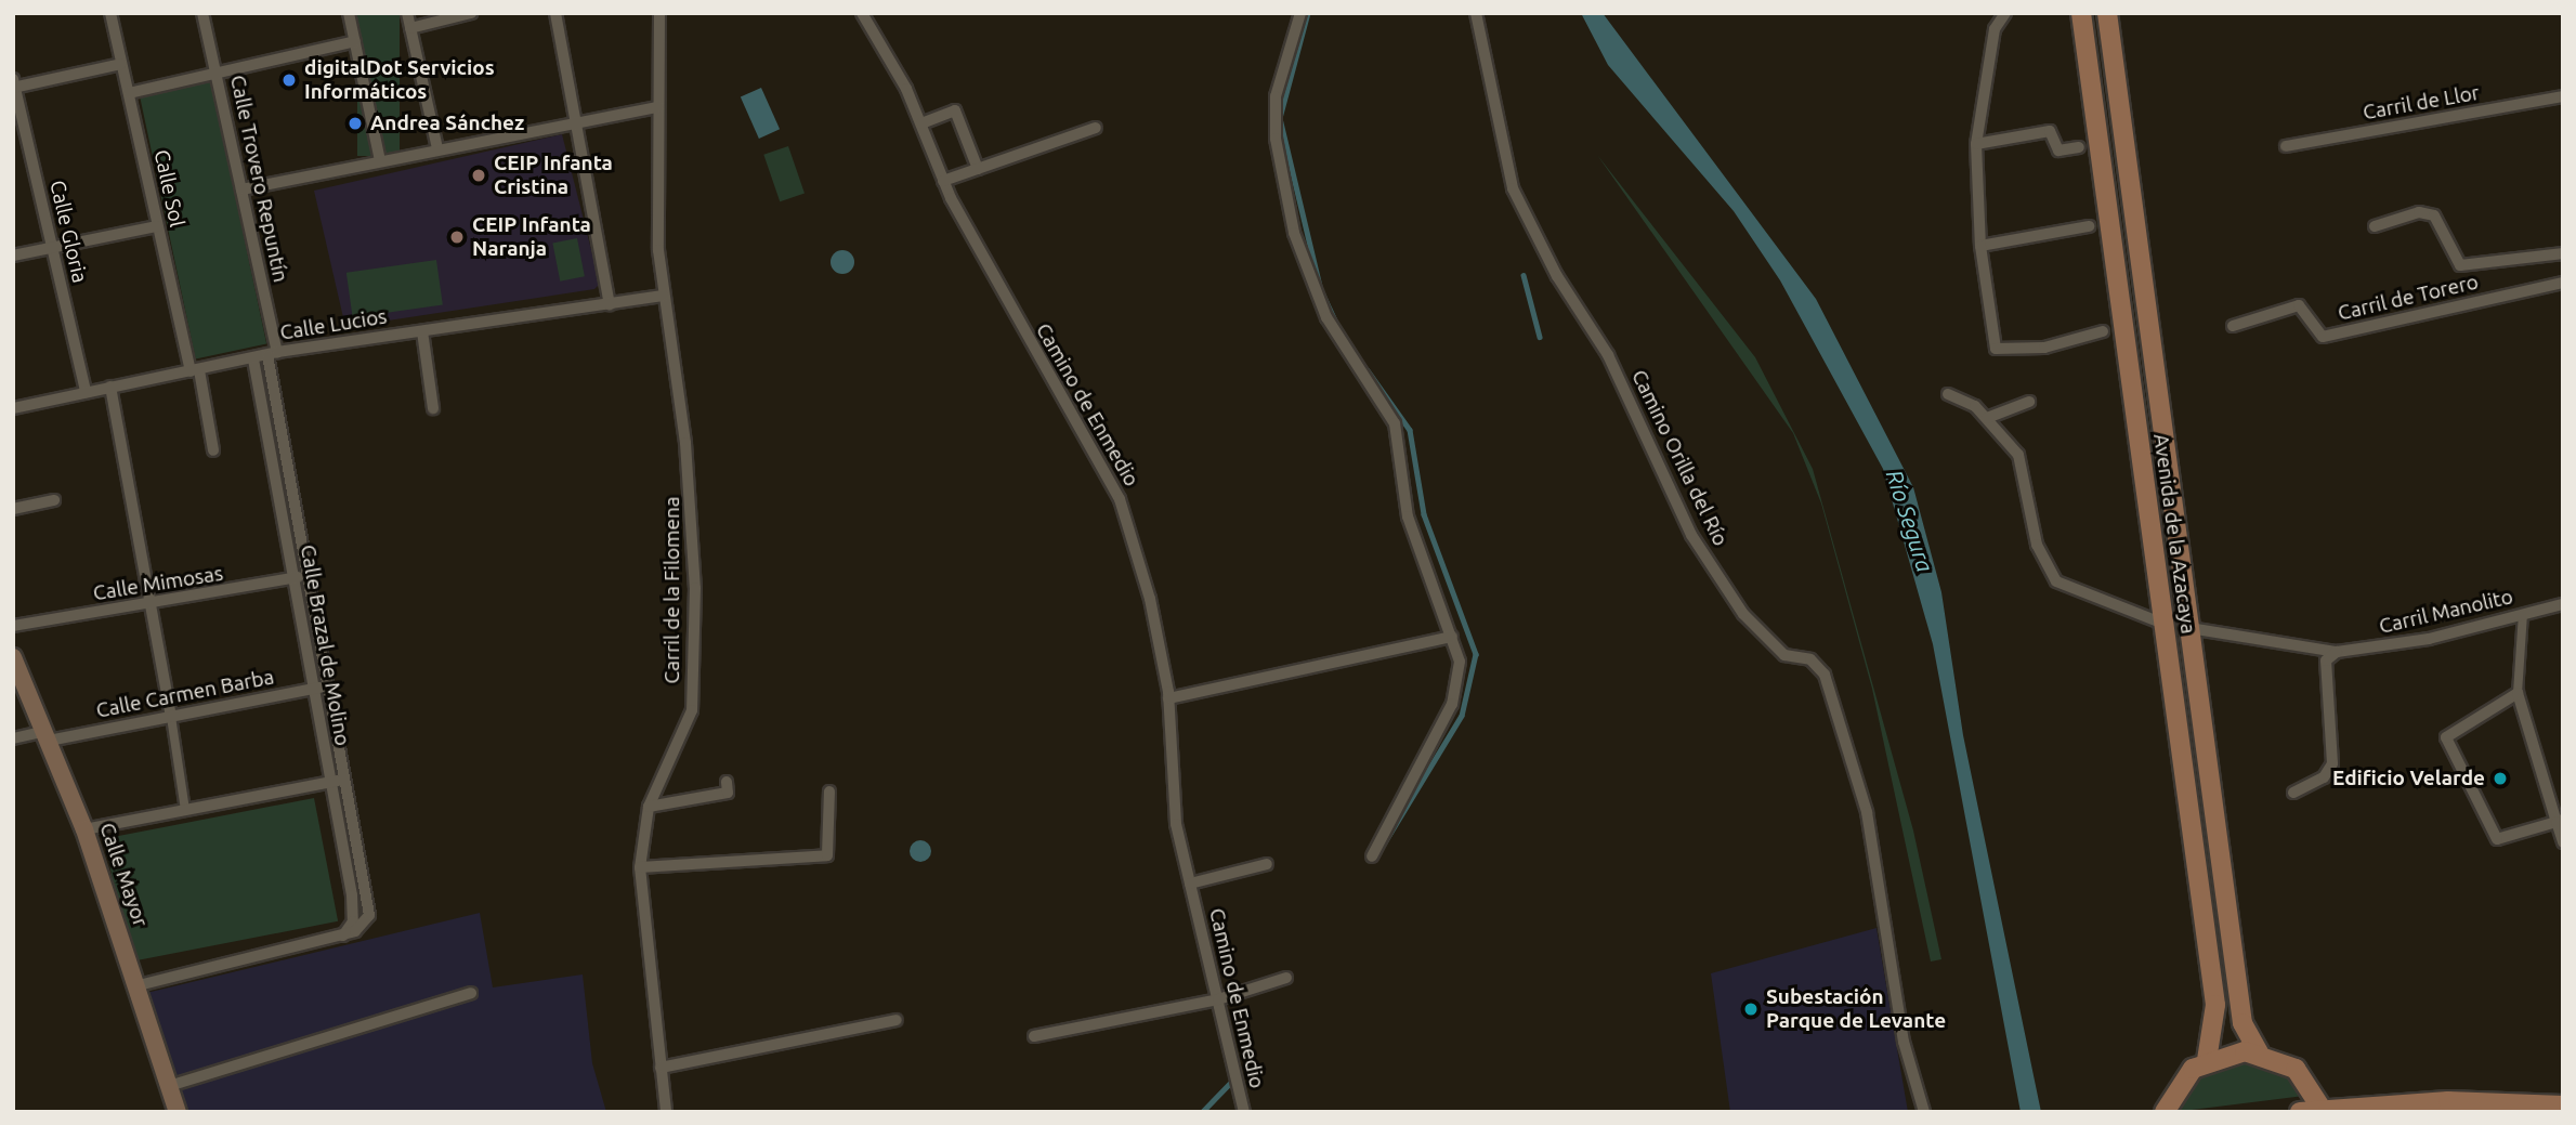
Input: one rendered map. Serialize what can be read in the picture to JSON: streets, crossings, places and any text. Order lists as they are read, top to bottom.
{
  "streets": {
    "main road": ["Avenida de la Azacaya", "Calle Mayor"],
    "street": [
      "Carril de Llor",
      "Calle Trovero Repuntín",
      "Calle Sol",
      "Calle Gloria",
      "Carril de Torero",
      "Calle Lucios",
      "Camino de Enmedio",
      "Camino Orilla del Río",
      "Calle Mimosas",
      "Carril de la Filomena",
      "Carril Manolito",
      "Calle Brazal de Molino",
      "Calle Carmen Barba"
    ]
  },
  "crossings": [
    ["Calle Trovero Repuntín", "Calle Lucios"],
    ["Calle Trovero Repuntín", "Calle Mimosas"],
    ["Calle Trovero Repuntín", "Calle Brazal de Molino"],
    ["Calle Trovero Repuntín", "Calle Carmen Barba"],
    ["Calle Sol", "Calle Lucios"],
    ["Calle Gloria", "Calle Lucios"],
    ["Calle Lucios", "Carril de la Filomena"],
    ["Calle Lucios", "Calle Brazal de Molino"],
    ["Avenida de la Azacaya", "Carril Manolito"],
    ["Calle Mimosas", "Calle Brazal de Molino"],
    ["Calle Brazal de Molino", "Calle Carmen Barba"],
    ["Calle Carmen Barba", "Calle Mayor"]
  ],
  "water": ["Río Segura"],
  "places": [
    "digitalDot Servicios Informáticos",
    "Andrea Sánchez",
    "CEIP Infanta Cristina",
    "CEIP Infanta Naranja",
    "Edificio Velarde",
    "Subestación Parque de Levante"
  ]
}
